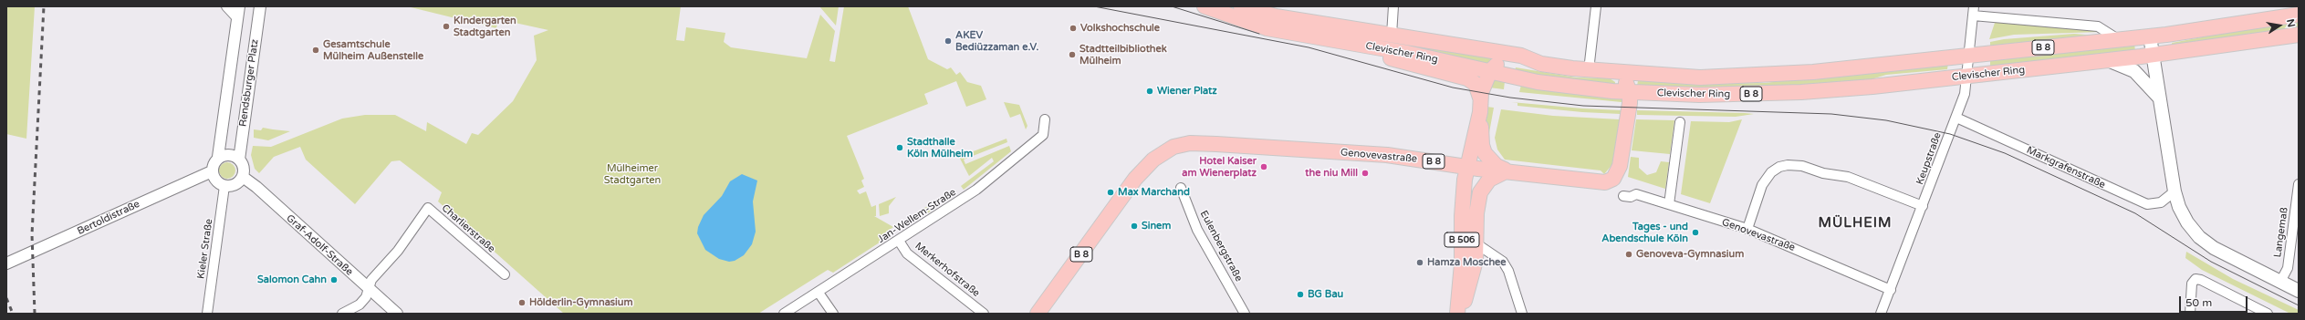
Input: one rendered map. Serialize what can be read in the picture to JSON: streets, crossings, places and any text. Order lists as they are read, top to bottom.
{
  "streets": {
    "main road": [
      "B 8",
      "Clevischer Ring",
      "Genovevastraße",
      "B 506"
    ],
    "street": [
      "Rendsburger Platz",
      "Keupstraße",
      "Markgrafenstraße",
      "Jan-Wellem-Straße",
      "Bertoldistraße",
      "Charlierstraße",
      "Langemaß",
      "Graf-Adolf-Straße",
      "Eulenbergstraße",
      "Kieler Straße",
      "Merkerhofstraße"
    ]
  },
  "crossings": [
    ["Clevischer Ring", "Genovevastraße"],
    ["Clevischer Ring", "Keupstraße"],
    ["Rendsburger Platz", "Bertoldistraße"],
    ["Rendsburger Platz", "Graf-Adolf-Straße"],
    ["Rendsburger Platz", "Kieler Straße"],
    ["Genovevastraße", "Keupstraße"],
    ["Genovevastraße", "B 506"],
    ["Keupstraße", "Markgrafenstraße"],
    ["Jan-Wellem-Straße", "Merkerhofstraße"],
    ["Bertoldistraße", "Graf-Adolf-Straße"],
    ["Bertoldistraße", "Kieler Straße"],
    ["Charlierstraße", "Graf-Adolf-Straße"],
    ["Graf-Adolf-Straße", "Kieler Straße"]
  ],
  "districts": ["MÜLHEIM"],
  "parks": ["Mülheimer Stadtgarten"],
  "places": [
    "KIndergarten Stadtgarten",
    "Volkshochschule",
    "AKEV Bediüzzaman e.V.",
    "Gesamtschule Mülheim Außenstelle",
    "Stadtteilbibliothek Mülheim",
    "Wiener Platz",
    "Stadthalle Köln Mülheim",
    "Hotel Kaiser am Wienerplatz",
    "the niu Mill",
    "Max Marchand",
    "Sinem",
    "Tages - und Abendschule Köln",
    "Genoveva-Gymnasium",
    "Hamza Moschee",
    "Salomon Cahn",
    "BG Bau",
    "Hölderlin-Gymnasium"
  ],
  "scale_bar": "50 m",
  "north": "right"
}
